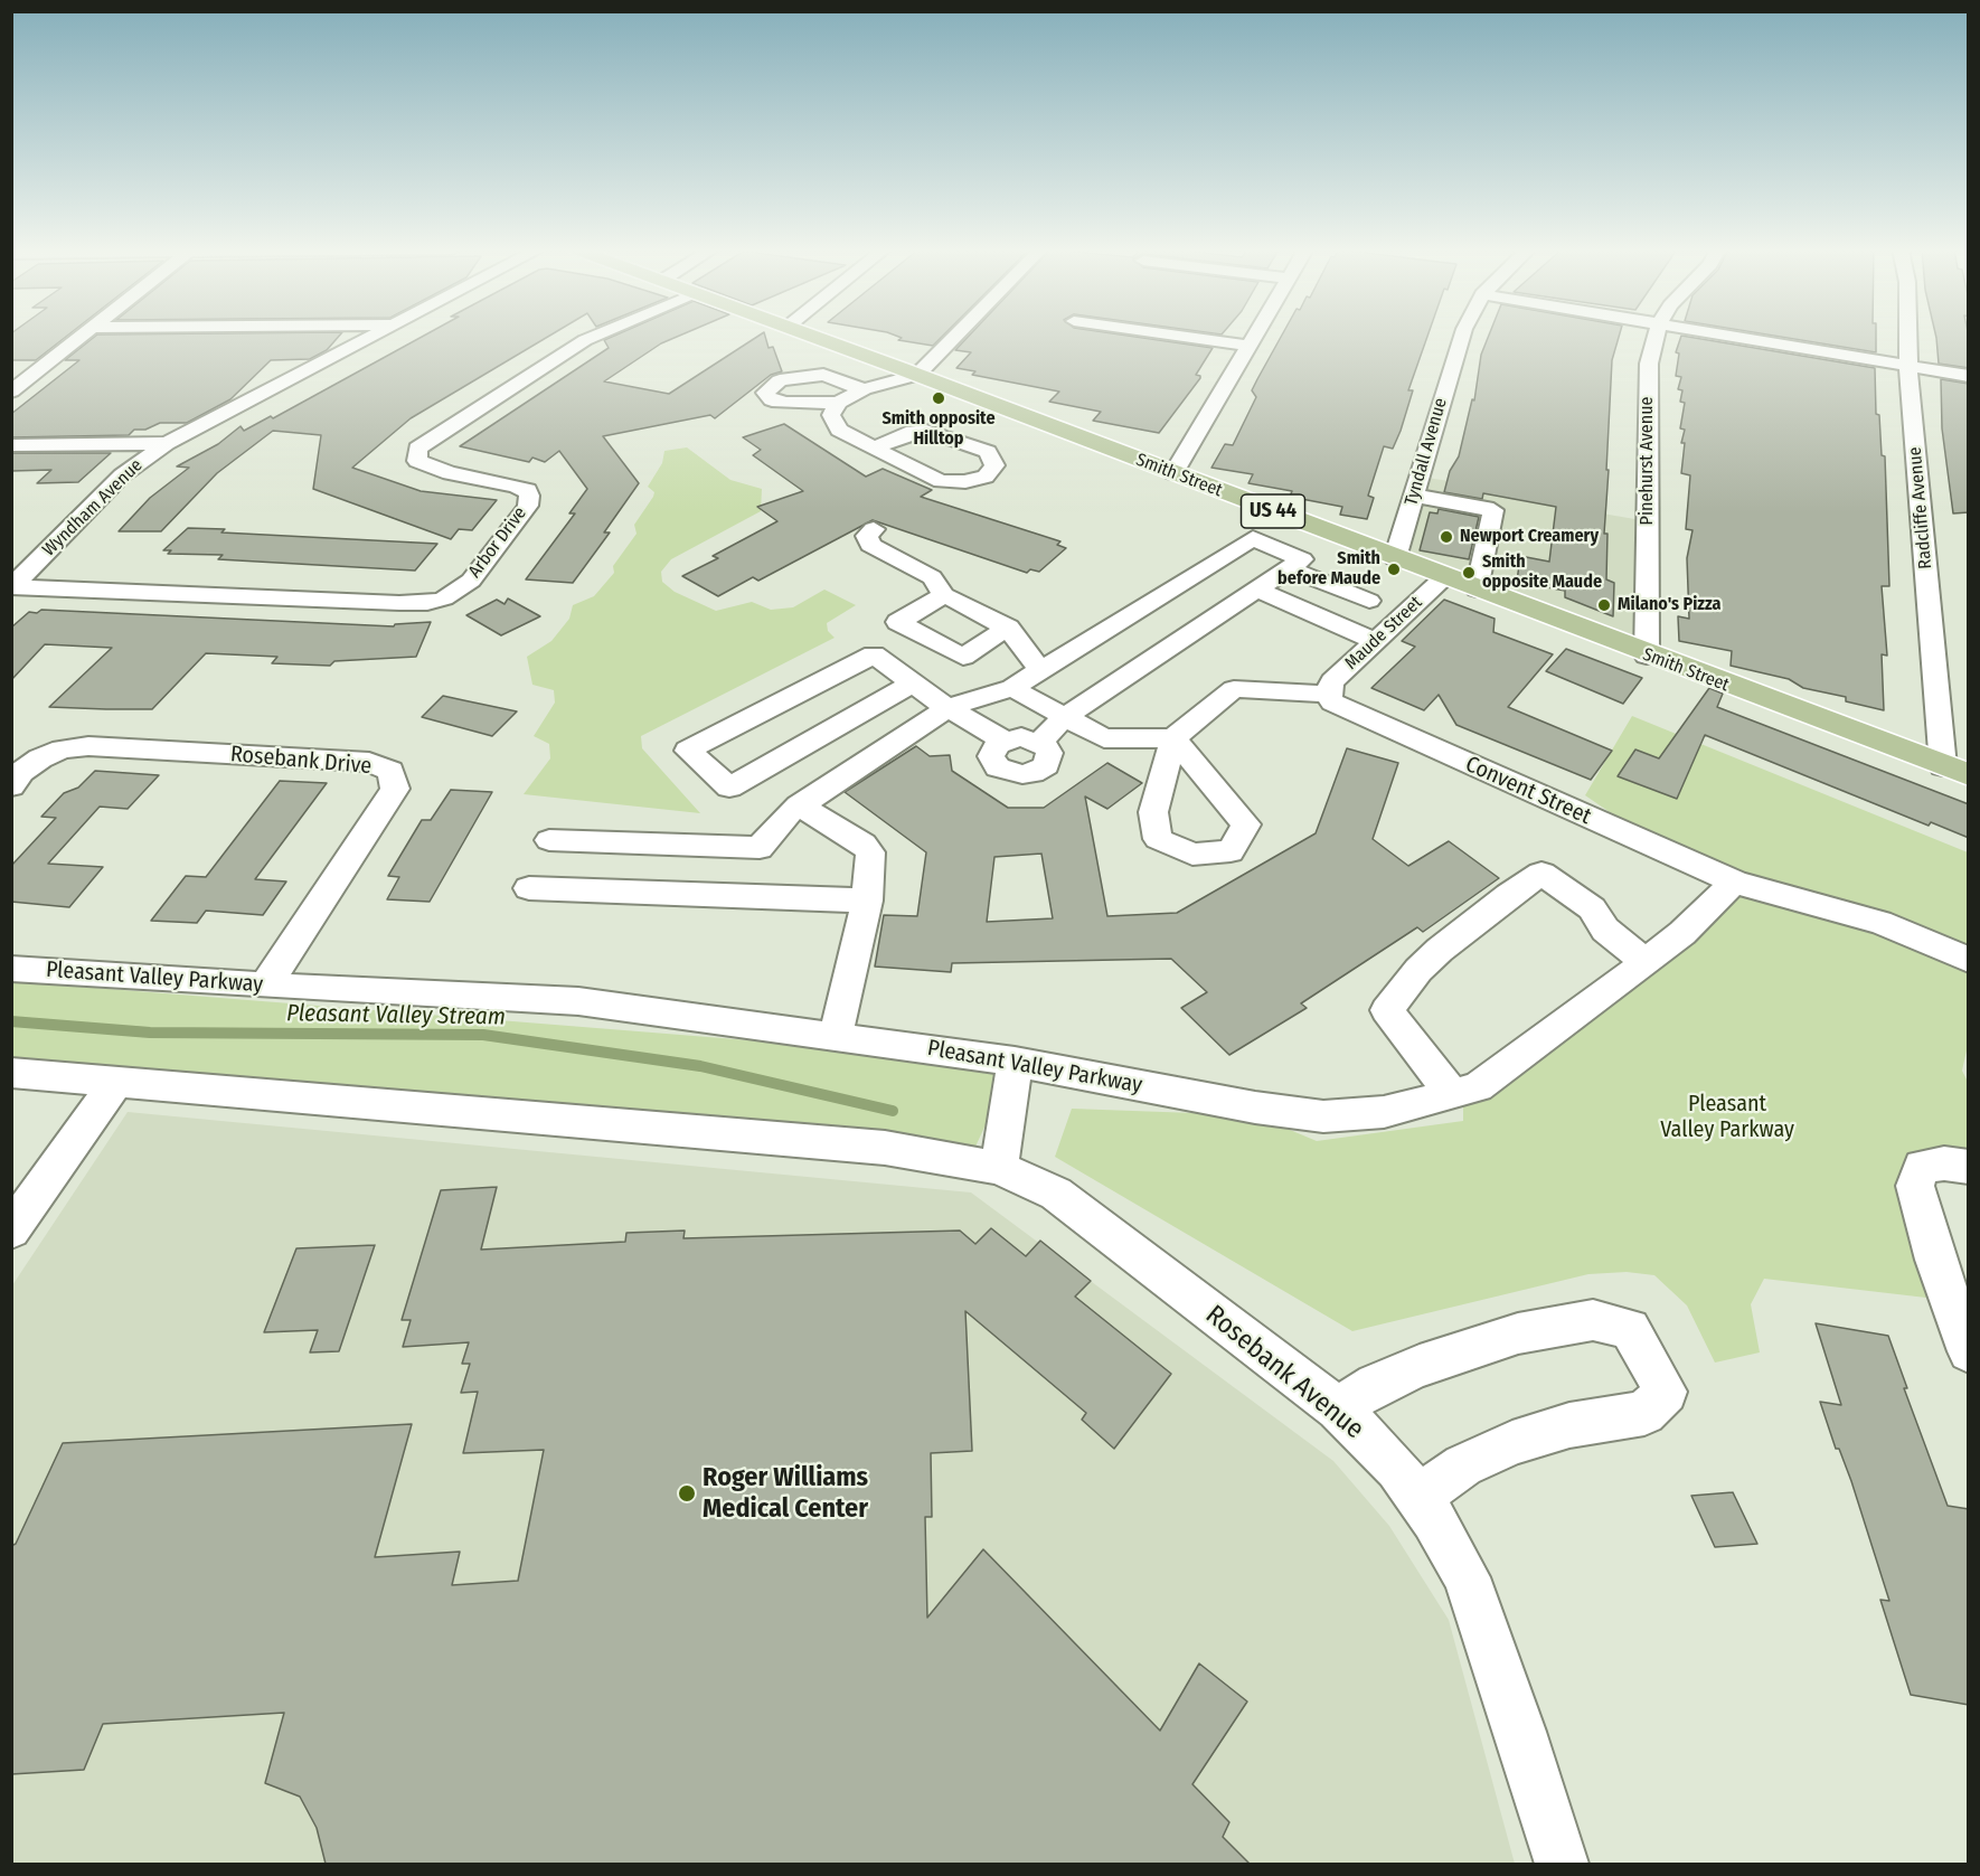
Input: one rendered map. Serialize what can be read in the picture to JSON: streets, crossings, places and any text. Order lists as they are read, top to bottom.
{
  "streets": {
    "main road": ["Smith Street", "US 44"],
    "street": [
      "Tyndall Avenue",
      "Pinehurst Avenue",
      "Wyndham Avenue",
      "Radcliffe Avenue",
      "Arbor Drive",
      "Maude Street",
      "Rosebank Drive",
      "Convent Street",
      "Pleasant Valley Parkway",
      "Rosebank Avenue"
    ]
  },
  "crossings": [
    ["Tyndall Avenue", "Smith Street"],
    ["Pinehurst Avenue", "Smith Street"],
    ["Smith Street", "Radcliffe Avenue"],
    ["Smith Street", "Maude Street"],
    ["Wyndham Avenue", "Arbor Drive"],
    ["Maude Street", "Convent Street"],
    ["Rosebank Drive", "Pleasant Valley Parkway"],
    ["Convent Street", "Pleasant Valley Parkway"]
  ],
  "water": ["Pleasant Valley Stream"],
  "parks": ["Pleasant Valley Parkway"],
  "places": [
    "Smith opposite Hilltop",
    "Newport Creamery",
    "Smith before Maude",
    "Smith opposite Maude",
    "Milano's Pizza",
    "Roger Williams Medical Center"
  ]
}
